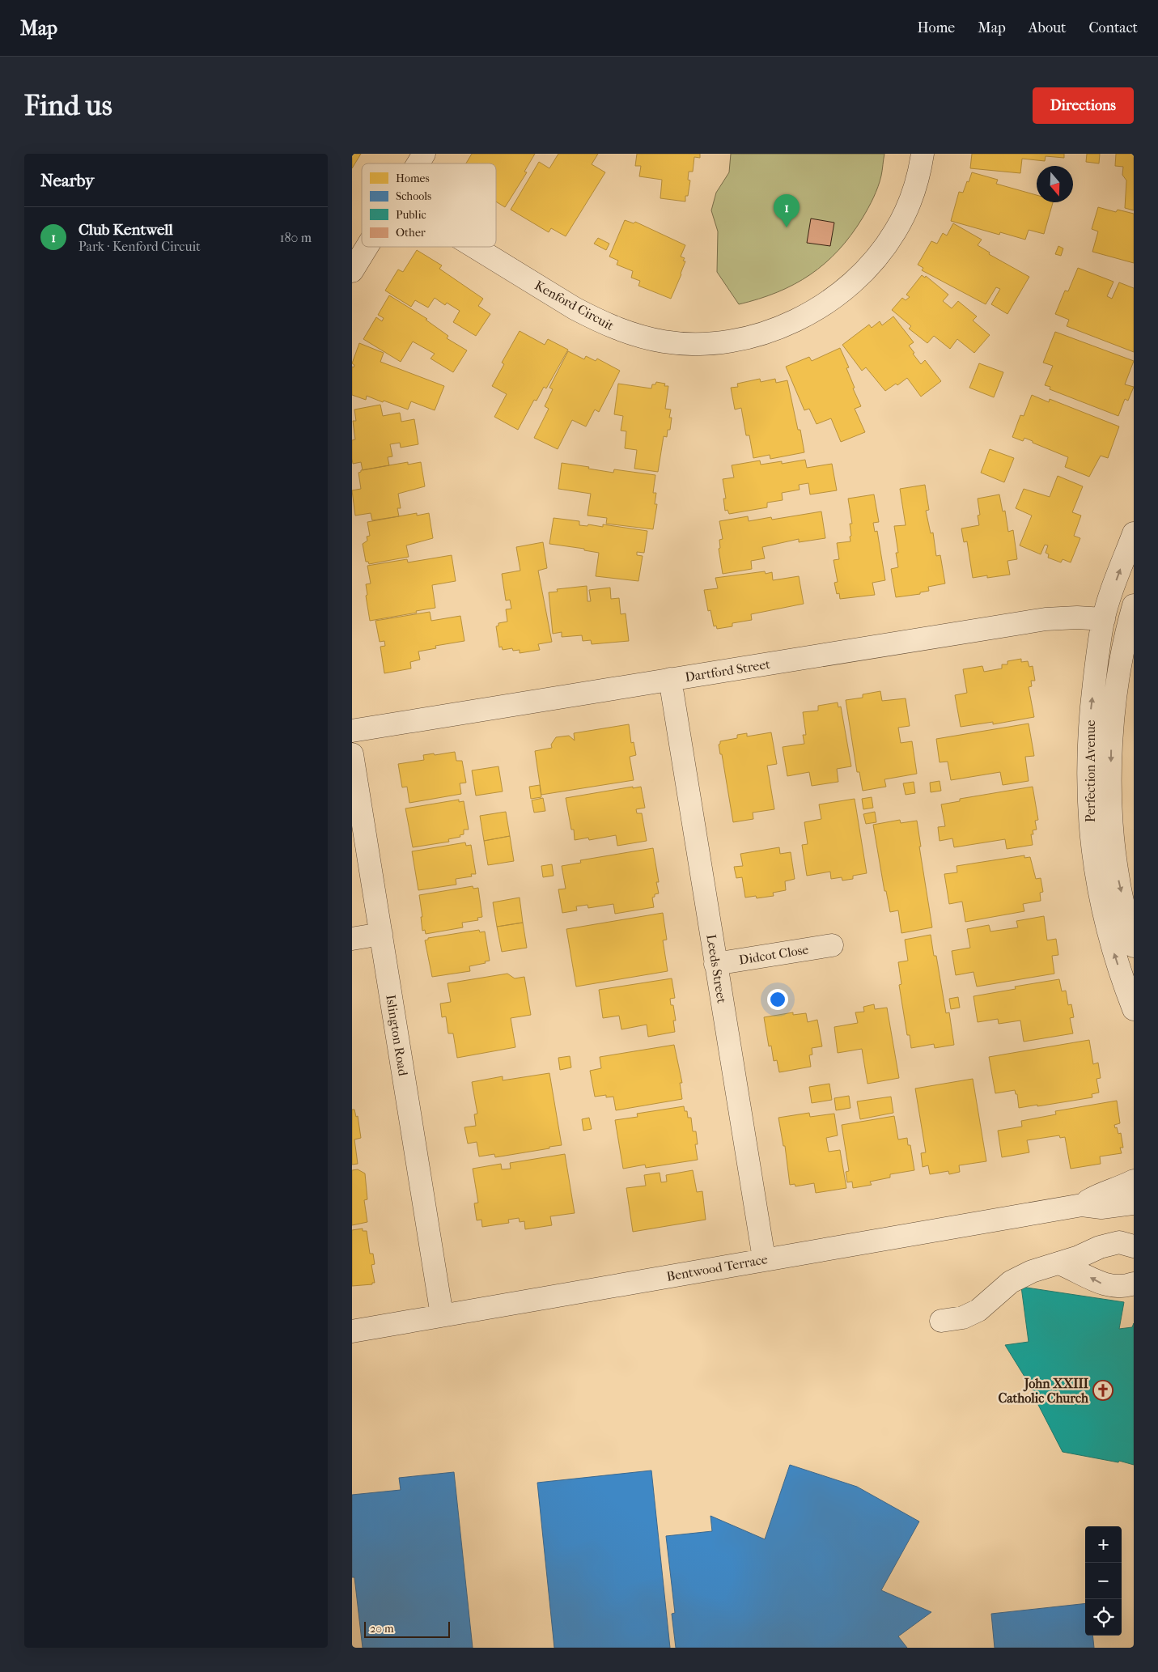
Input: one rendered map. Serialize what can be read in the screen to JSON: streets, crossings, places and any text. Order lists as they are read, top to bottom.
{
  "streets": {
    "street": [
      "Kenford Circuit",
      "Dartford Street",
      "Perfection Avenue",
      "Didcot Close",
      "Leeds Street",
      "Islington Road",
      "Bentwood Terrace"
    ]
  },
  "crossings": [
    ["Dartford Street", "Perfection Avenue"],
    ["Dartford Street", "Leeds Street"],
    ["Didcot Close", "Leeds Street"],
    ["Leeds Street", "Bentwood Terrace"],
    ["Islington Road", "Bentwood Terrace"]
  ],
  "places": {
    "church": ["John XXIII Catholic Church"]
  },
  "legend": [
    "Homes",
    "Schools",
    "Public",
    "Other"
  ],
  "scale_bar": "20 m",
  "north": "bottom",
  "page": {
    "header": "Map",
    "nav": [
      "Home",
      "Map",
      "About",
      "Contact"
    ],
    "buttons": "Directions",
    "title": "Find us",
    "heading": "Nearby",
    "pins": "1",
    "list": [
      {
        "mark": "1",
        "name": "Club Kentwell",
        "note": "Park · Kenford Circuit",
        "value": "180 m"
      }
    ],
    "map_buttons": ["+", "−"],
    "scale": "20 m"
  }
}
